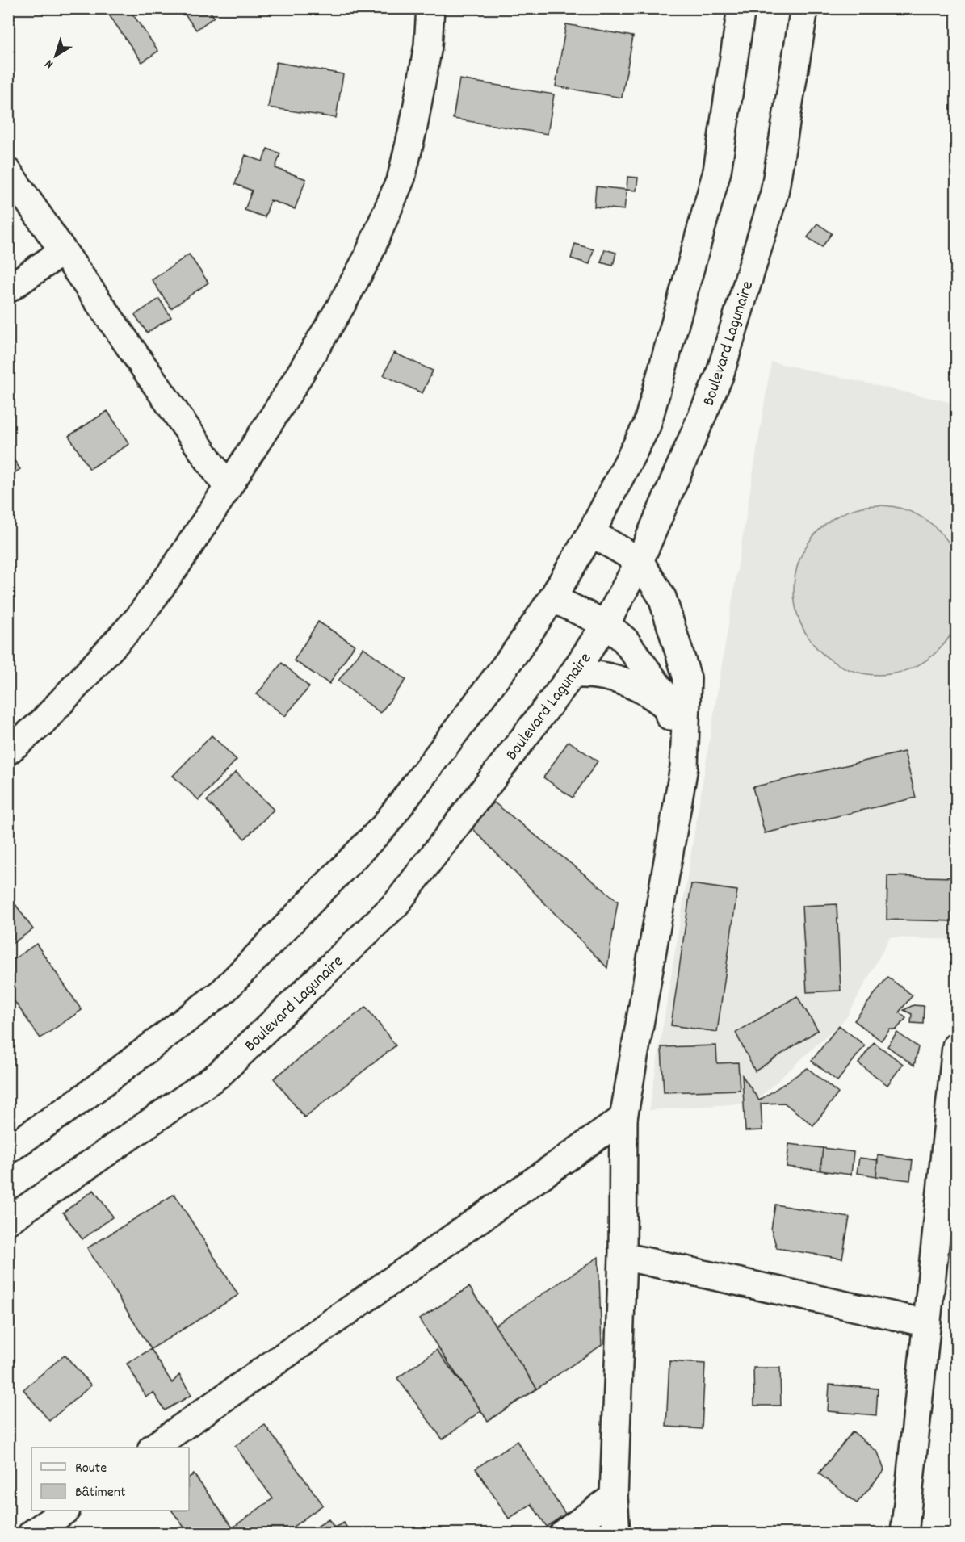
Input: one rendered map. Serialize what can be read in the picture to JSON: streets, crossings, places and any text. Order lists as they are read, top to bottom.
{
  "streets": {
    "street": ["Boulevard Lagunaire"]
  },
  "legend": ["Route", "Bâtiment"],
  "north": "bottom left"
}
